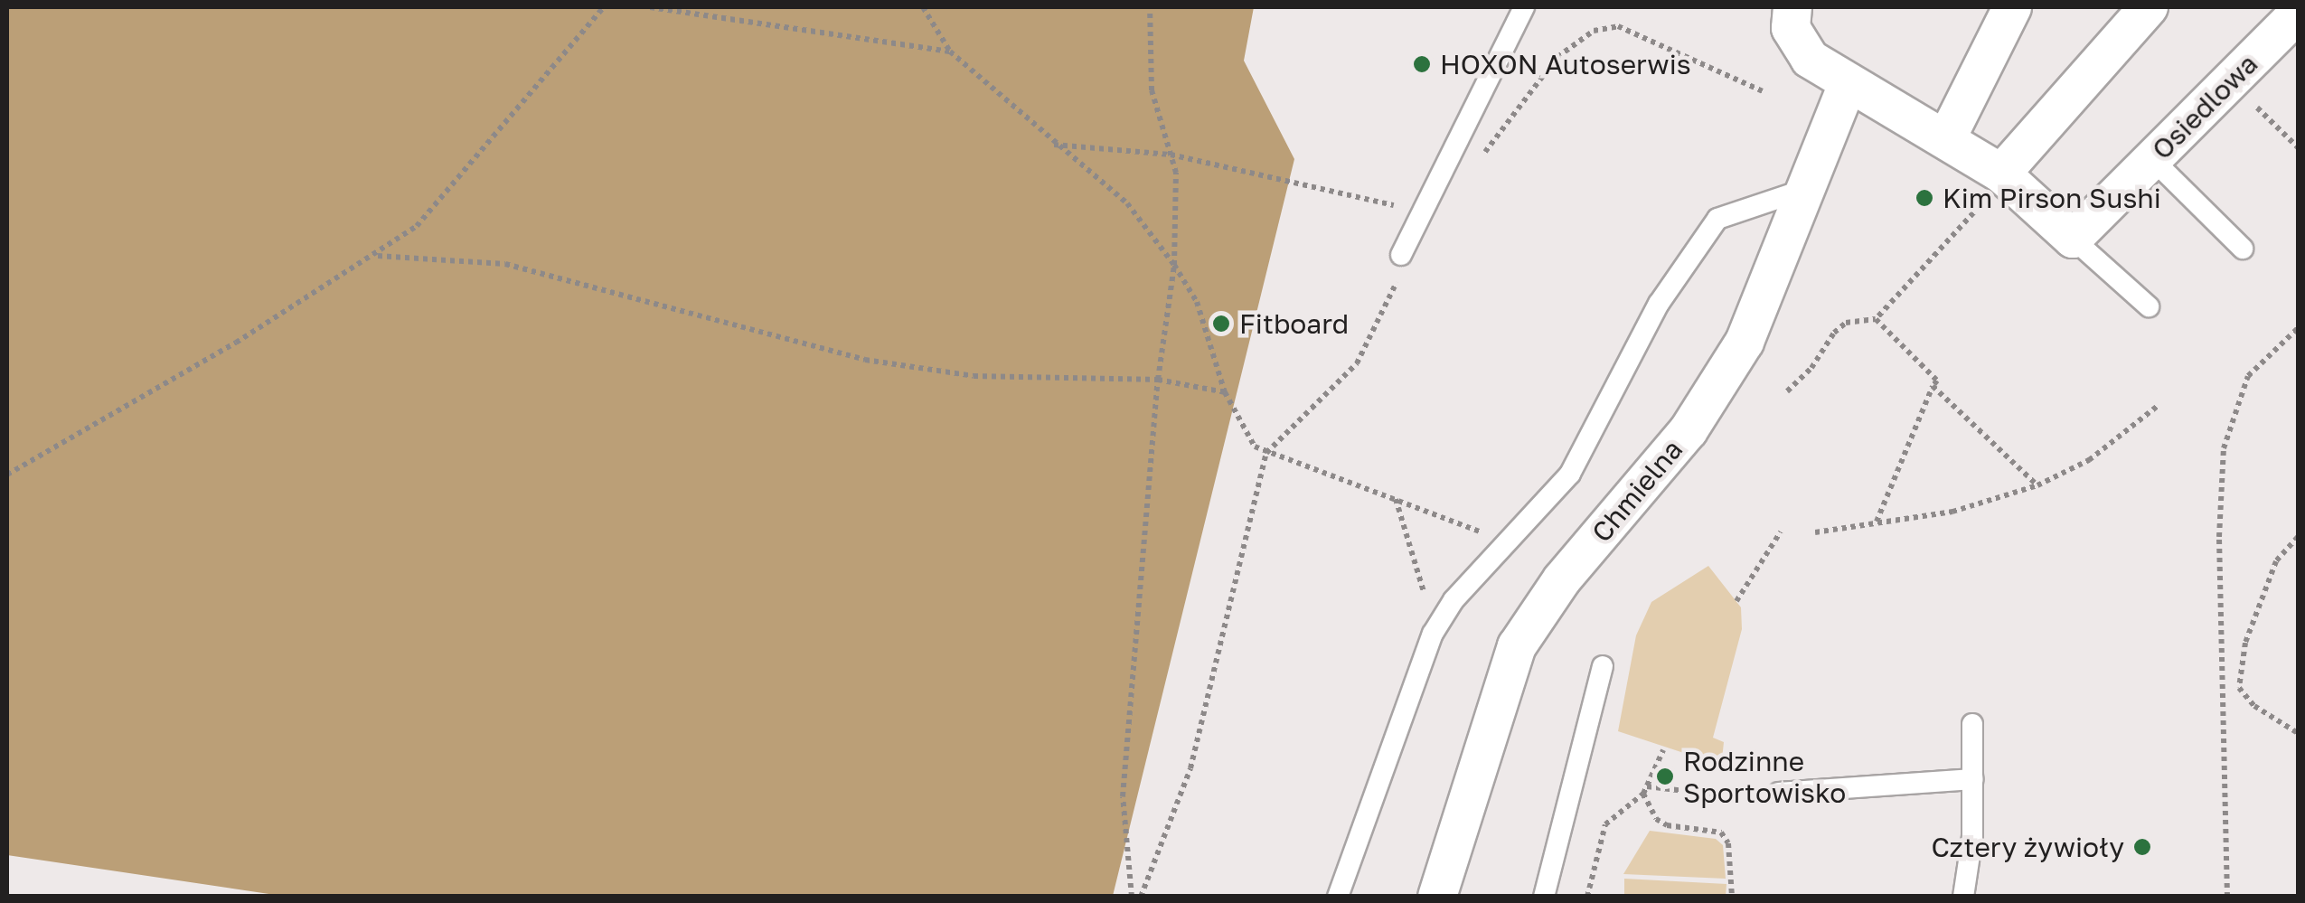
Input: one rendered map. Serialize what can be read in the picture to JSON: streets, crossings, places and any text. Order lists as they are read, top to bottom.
{
  "streets": {
    "street": ["Osiedlowa", "Chmielna"]
  },
  "places": [
    "HOXON Autoserwis",
    "Kim Pirson Sushi",
    "Fitboard",
    "Rodzinne Sportowisko",
    "Cztery żywioły"
  ]
}
